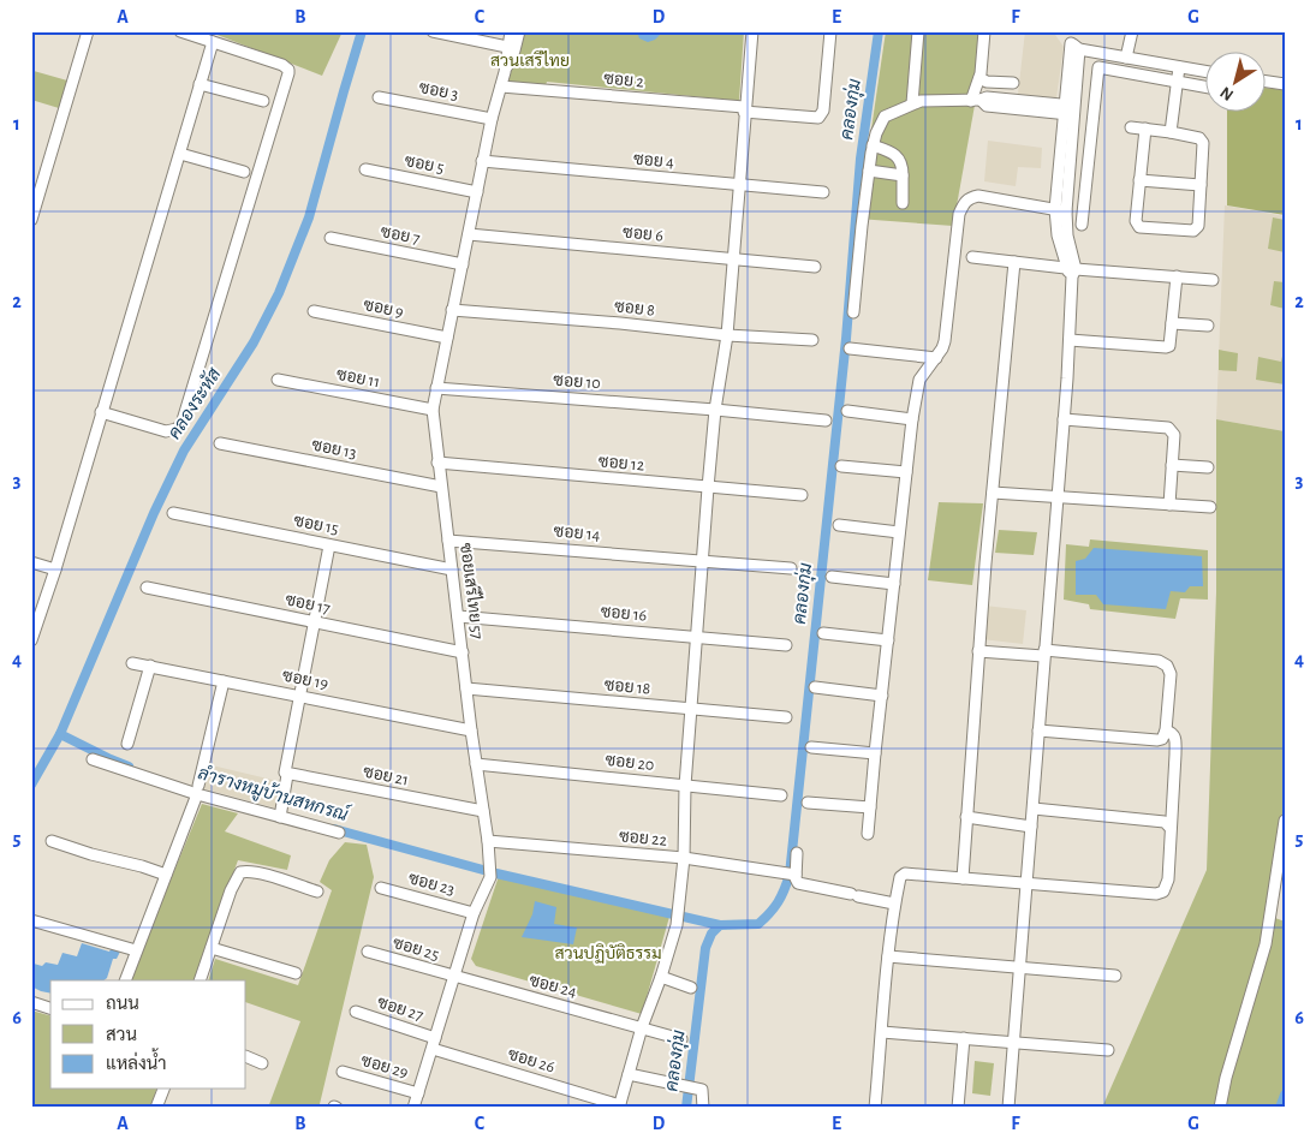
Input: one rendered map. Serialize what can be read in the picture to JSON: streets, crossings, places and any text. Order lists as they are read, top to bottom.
{
  "streets": {
    "street": [
      "ซอย 2",
      "ซอย 3",
      "ซอย 4",
      "ซอย 5",
      "ซอย 6",
      "ซอย 7",
      "ซอย 9",
      "ซอย 8",
      "ซอย 11",
      "ซอย 10",
      "ซอย 13",
      "ซอย 12",
      "ซอย 15",
      "ซอย 14",
      "ซอยเสรีไทย 57",
      "ซอย 17",
      "ซอย 16",
      "ซอย 19",
      "ซอย 18",
      "ซอย 20",
      "ซอย 21",
      "ซอย 22",
      "ซอย 23",
      "ซอย 25",
      "ซอย 24",
      "ซอย 27",
      "ซอย 26",
      "ซอย 29"
    ]
  },
  "crossings": [
    ["ซอย 2", "ซอยเสรีไทย 57"],
    ["ซอย 3", "ซอยเสรีไทย 57"],
    ["ซอย 4", "ซอยเสรีไทย 57"],
    ["ซอย 5", "ซอยเสรีไทย 57"],
    ["ซอย 6", "ซอยเสรีไทย 57"],
    ["ซอย 7", "ซอยเสรีไทย 57"],
    ["ซอย 9", "ซอยเสรีไทย 57"],
    ["ซอย 8", "ซอยเสรีไทย 57"],
    ["ซอย 11", "ซอยเสรีไทย 57"],
    ["ซอย 10", "ซอยเสรีไทย 57"],
    ["ซอย 13", "ซอยเสรีไทย 57"],
    ["ซอย 12", "ซอยเสรีไทย 57"],
    ["ซอย 15", "ซอยเสรีไทย 57"],
    ["ซอย 14", "ซอยเสรีไทย 57"],
    ["ซอยเสรีไทย 57", "ซอย 17"],
    ["ซอยเสรีไทย 57", "ซอย 16"],
    ["ซอยเสรีไทย 57", "ซอย 19"],
    ["ซอยเสรีไทย 57", "ซอย 18"],
    ["ซอยเสรีไทย 57", "ซอย 20"],
    ["ซอยเสรีไทย 57", "ซอย 21"],
    ["ซอยเสรีไทย 57", "ซอย 22"],
    ["ซอยเสรีไทย 57", "ซอย 23"],
    ["ซอยเสรีไทย 57", "ซอย 25"],
    ["ซอยเสรีไทย 57", "ซอย 24"],
    ["ซอยเสรีไทย 57", "ซอย 27"],
    ["ซอยเสรีไทย 57", "ซอย 26"],
    ["ซอยเสรีไทย 57", "ซอย 29"],
    ["ซอย 25", "ซอย 24"],
    ["ซอย 27", "ซอย 26"]
  ],
  "water": ["คลองกุ่ม", "คลองระหัส", "ลำรางหมู่บ้านสหกรณ์"],
  "parks": ["สวนเสรีไทย", "สวนปฏิบัติธรรม"],
  "legend": ["ถนน", "สวน", "แหล่งน้ำ"],
  "north": "bottom left",
  "grid": {
    "columns": [
      "A",
      "B",
      "C",
      "D",
      "E",
      "F",
      "G"
    ],
    "rows": [
      "1",
      "2",
      "3",
      "4",
      "5",
      "6"
    ]
  }
}
